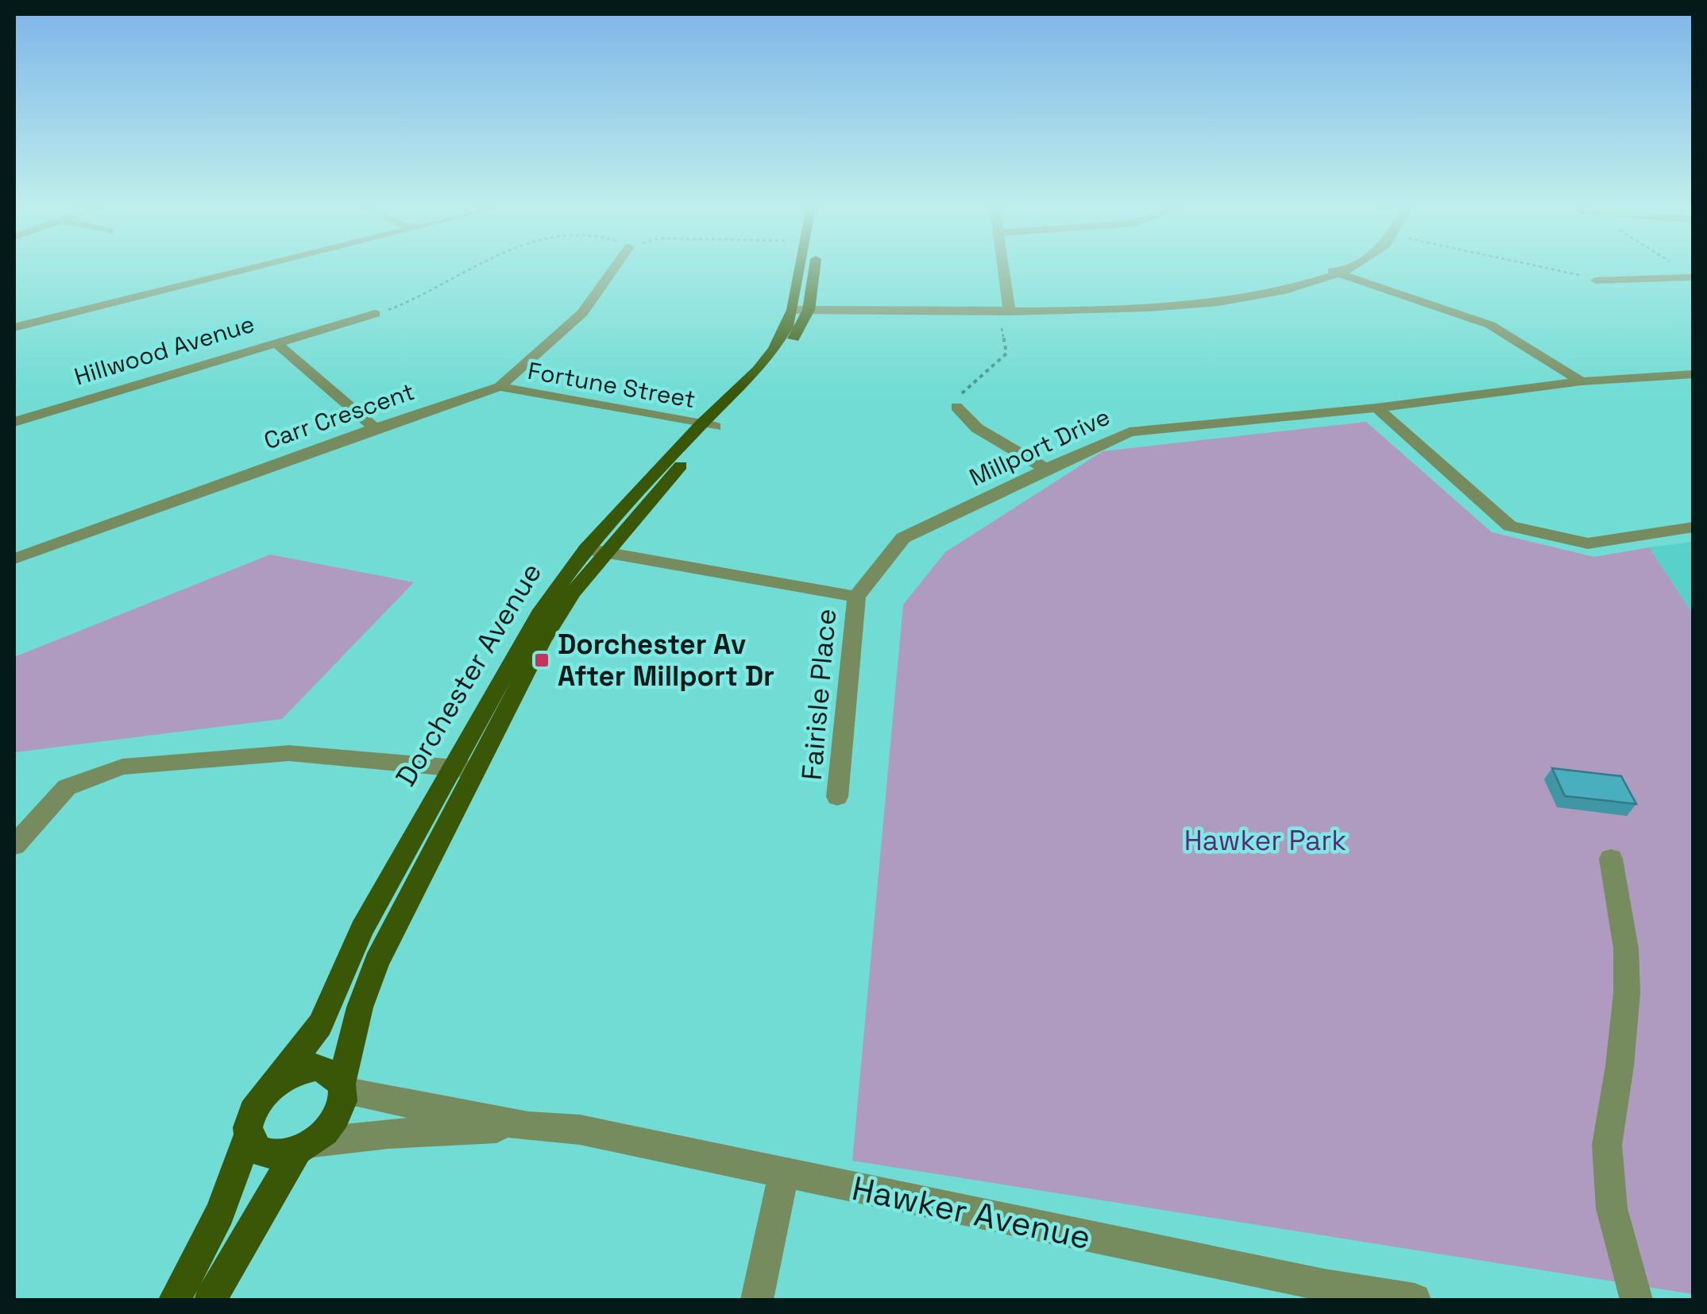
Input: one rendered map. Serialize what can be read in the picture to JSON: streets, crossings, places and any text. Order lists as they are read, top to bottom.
{
  "streets": {
    "main road": ["Dorchester Avenue"],
    "street": [
      "Hillwood Avenue",
      "Fortune Street",
      "Carr Crescent",
      "Millport Drive",
      "Fairisle Place",
      "Hawker Avenue"
    ]
  },
  "crossings": [
    ["Fortune Street", "Carr Crescent"],
    ["Fortune Street", "Dorchester Avenue"],
    ["Millport Drive", "Fairisle Place"],
    ["Dorchester Avenue", "Hawker Avenue"]
  ],
  "parks": ["Hawker Park"],
  "places": {
    "transit": ["Dorchester Av After Millport Dr"]
  }
}
